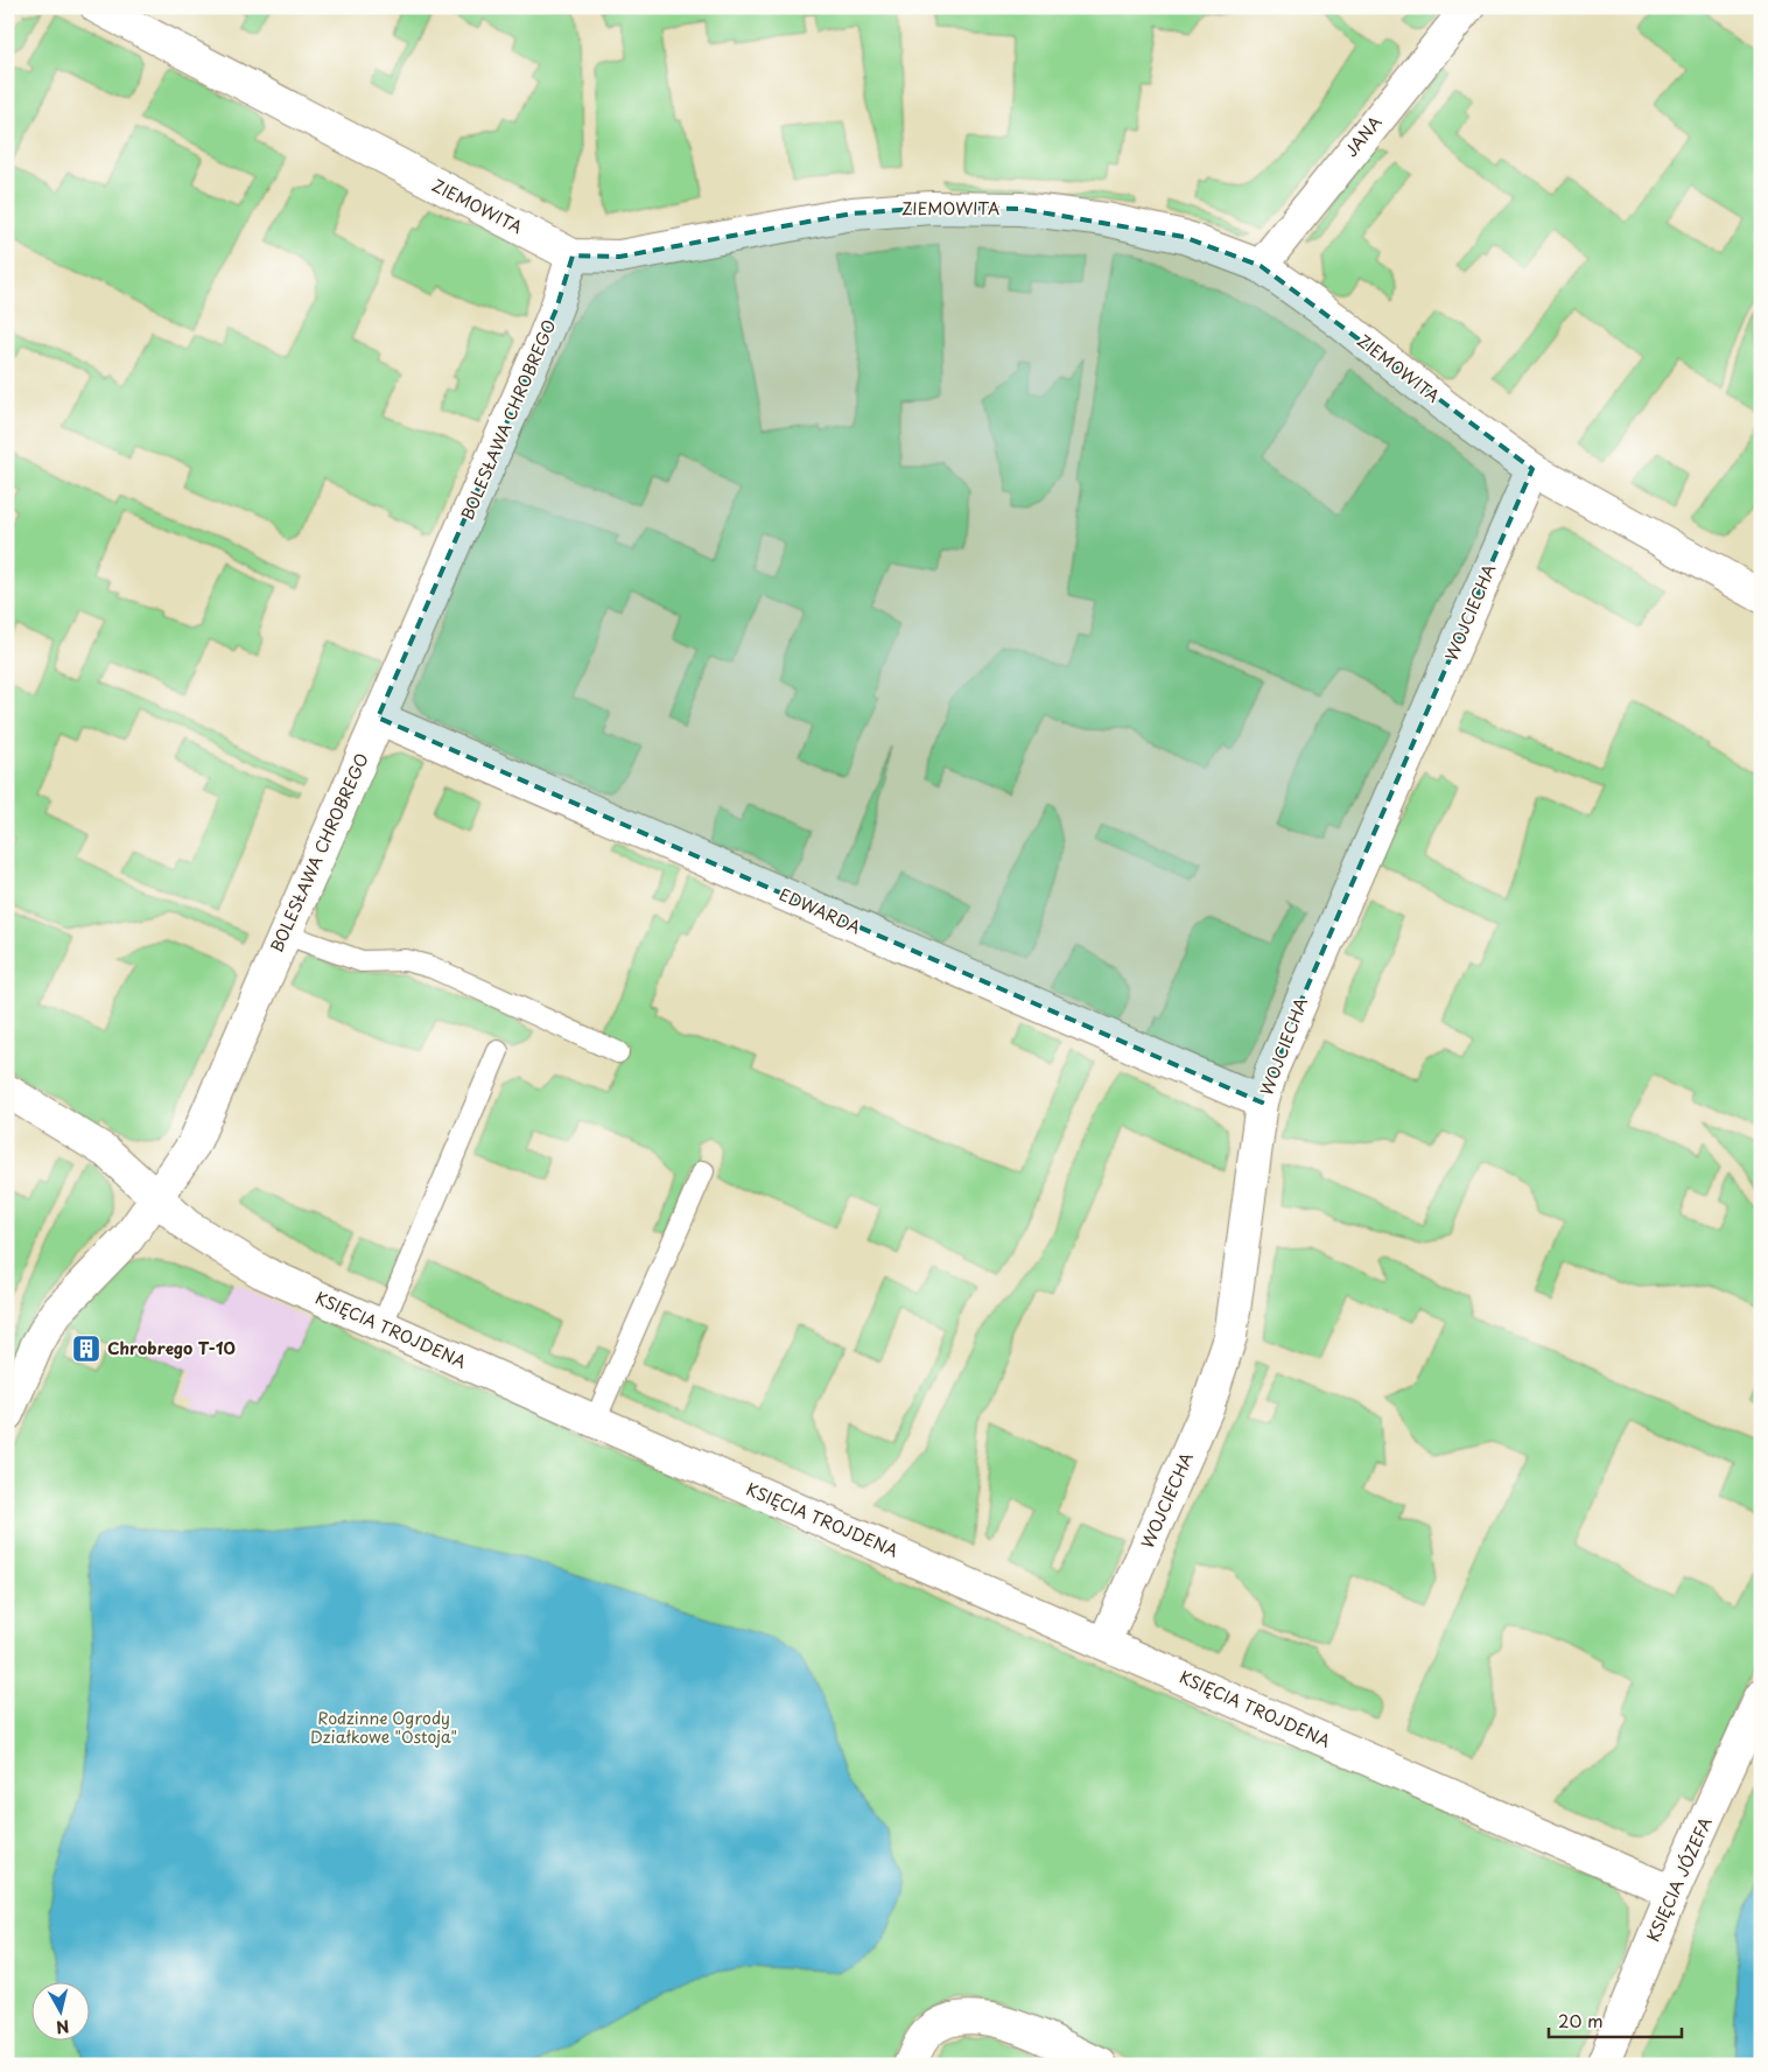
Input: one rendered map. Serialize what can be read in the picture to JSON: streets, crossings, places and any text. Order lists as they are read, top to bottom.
{
  "streets": {
    "street": [
      "JANA",
      "ZIEMOWITA",
      "BOLESŁAWA CHROBREGO",
      "WOJCIECHA",
      "EDWARDA",
      "KSIĘCIA TROJDENA",
      "KSIĘCIA JÓZEFA"
    ]
  },
  "crossings": [
    ["JANA", "ZIEMOWITA"],
    ["ZIEMOWITA", "BOLESŁAWA CHROBREGO"],
    ["ZIEMOWITA", "WOJCIECHA"],
    ["BOLESŁAWA CHROBREGO", "EDWARDA"],
    ["BOLESŁAWA CHROBREGO", "KSIĘCIA TROJDENA"],
    ["WOJCIECHA", "EDWARDA"],
    ["WOJCIECHA", "KSIĘCIA TROJDENA"],
    ["KSIĘCIA TROJDENA", "KSIĘCIA JÓZEFA"]
  ],
  "parks": ["Rodzinne Ogrody Działkowe \"Ostoja\""],
  "places": {
    "building": ["Chrobrego T-10"]
  },
  "scale_bar": "20 m",
  "north": "bottom"
}
